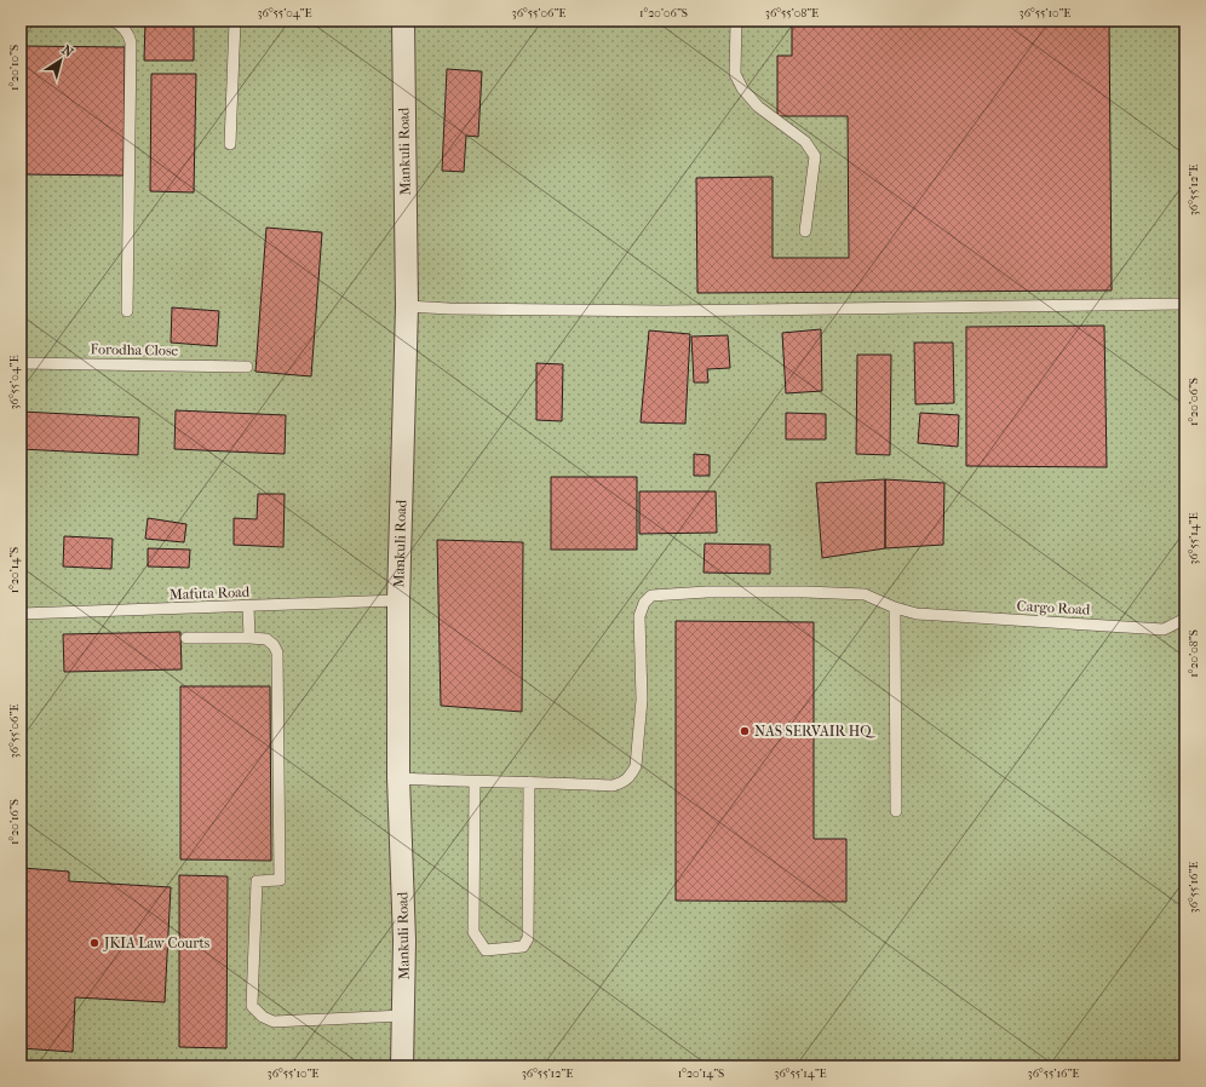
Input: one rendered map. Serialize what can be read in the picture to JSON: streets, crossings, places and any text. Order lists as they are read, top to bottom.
{
  "streets": {
    "street": ["Mankuli Road"],
    "lane": ["Forodha Close", "Mafuta Road", "Cargo Road"]
  },
  "crossings": [
    ["Mankuli Road", "Mafuta Road"]
  ],
  "places": ["NAS SERVAIR HQ", "JKIA Law Courts"],
  "north": "top right",
  "coordinates": [
    "36°55'04\"E",
    "36°55'06\"E",
    "1°20'06\"S",
    "36°55'08\"E",
    "36°55'10\"E",
    "1°20'10\"S",
    "36°55'12\"E",
    "36°55'14\"E",
    "1°20'14\"S",
    "1°20'08\"S",
    "1°20'16\"S",
    "36°55'16\"E"
  ]
}
